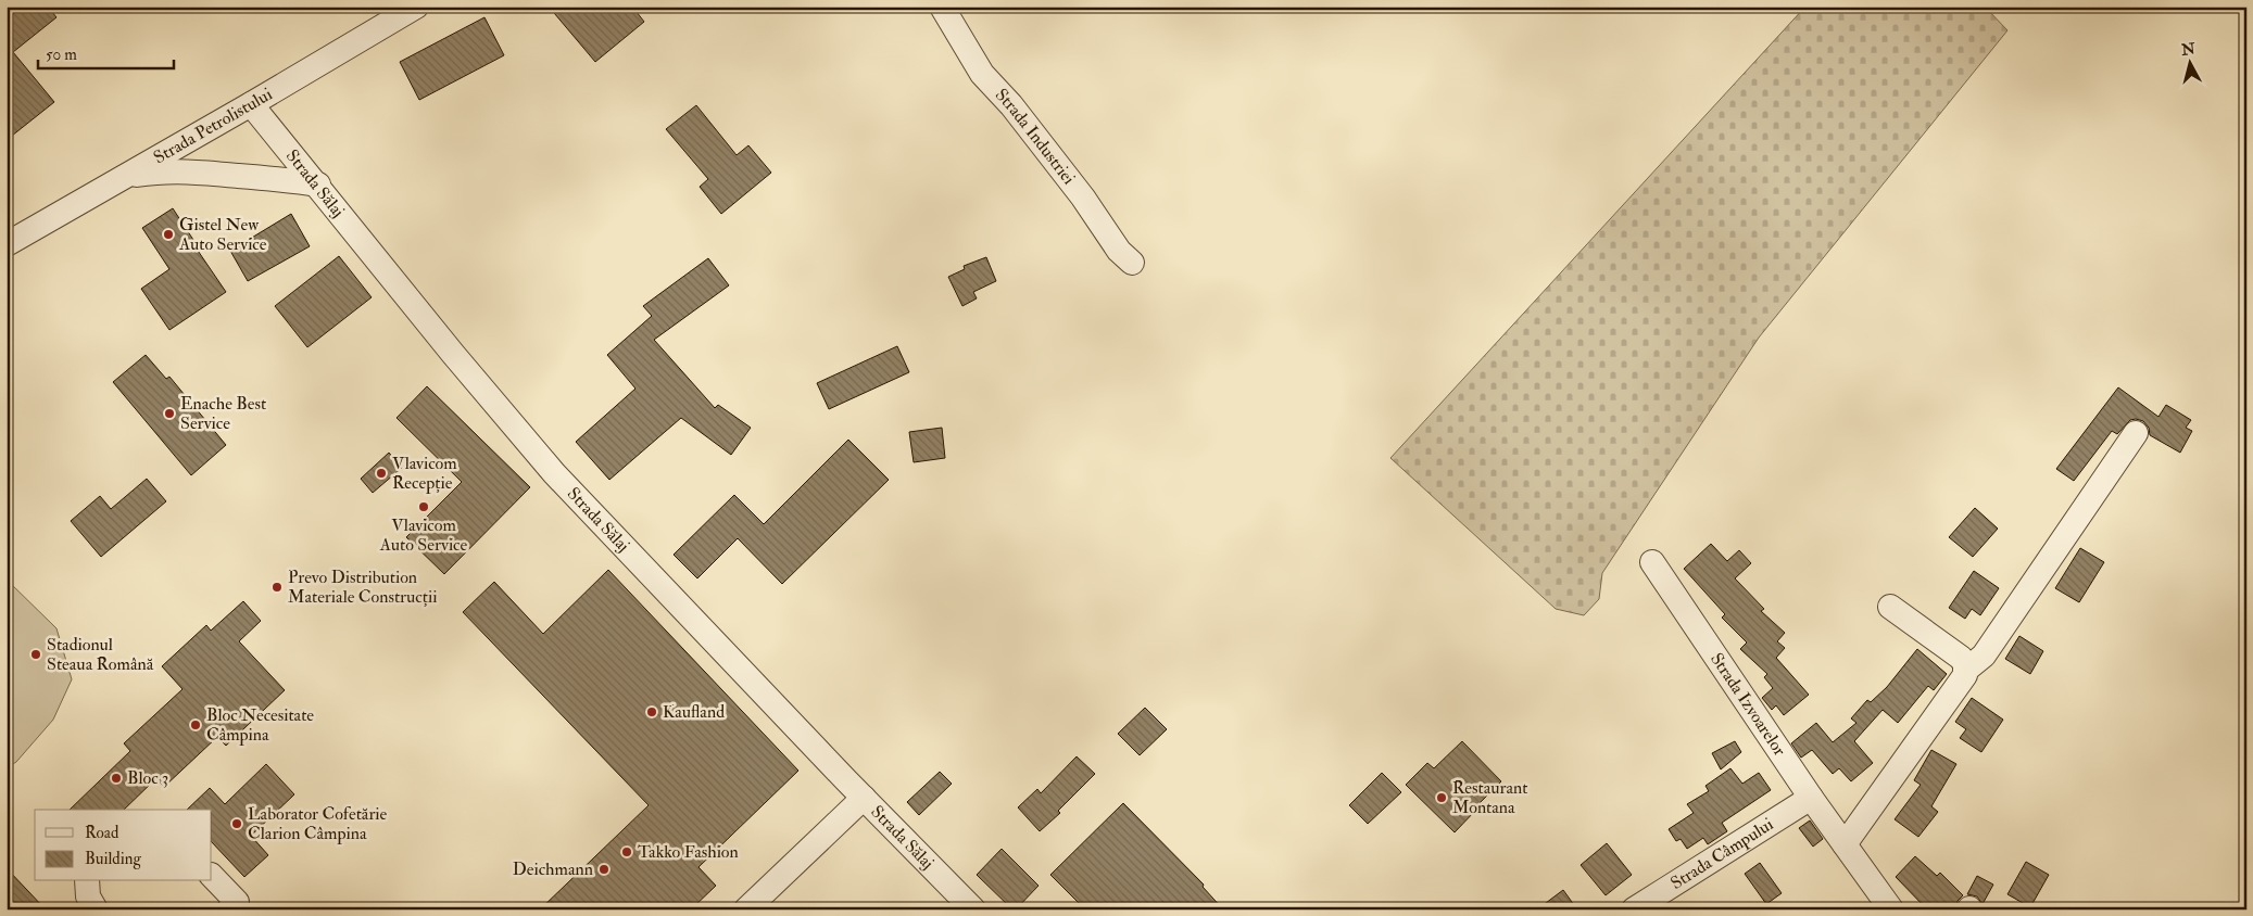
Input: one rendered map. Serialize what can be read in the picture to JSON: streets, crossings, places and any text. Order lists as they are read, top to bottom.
{
  "streets": {
    "street": [
      "Strada Petrolistului",
      "Strada Industriei",
      "Strada Sălaj",
      "Strada Izvoarelor",
      "Strada Câmpului"
    ]
  },
  "crossings": [
    ["Strada Petrolistului", "Strada Sălaj"],
    ["Strada Izvoarelor", "Strada Câmpului"]
  ],
  "places": [
    "Gistel New Auto Service",
    "Enache Best Service",
    "Vlavicom Recepție",
    "Vlavicom Auto Service",
    "Prevo Distribution Materiale Construcții",
    "Stadionul Steaua Română",
    "Kaufland",
    "Bloc Necesitate Câmpina",
    "Bloc 3",
    "Restaurant Montana",
    "Laborator Cofetărie Clarion Câmpina",
    "Takko Fashion",
    "Deichmann"
  ],
  "legend": ["Road", "Building"],
  "scale_bar": "50 m",
  "north": "top"
}
